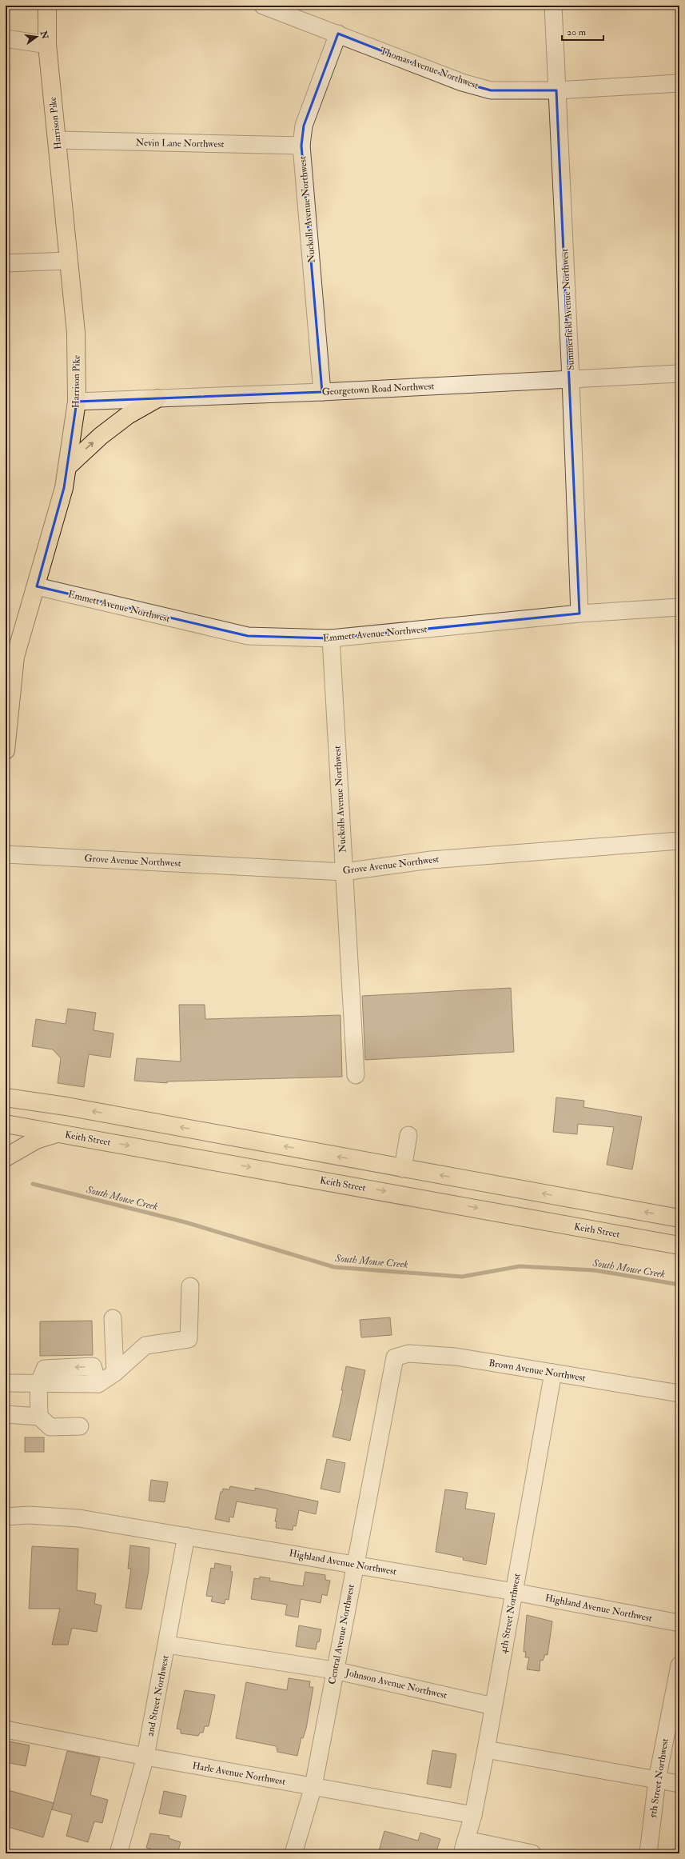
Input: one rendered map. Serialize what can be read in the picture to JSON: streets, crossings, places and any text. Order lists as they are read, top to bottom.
{
  "streets": {
    "main road": ["Harrison Pike", "Keith Street"],
    "street": [
      "Thomas Avenue Northwest",
      "Nevin Lane Northwest",
      "Nuckolls Avenue Northwest",
      "Summerfield Avenue Northwest",
      "Georgetown Road Northwest",
      "Emmett Avenue Northwest",
      "Grove Avenue Northwest",
      "Brown Avenue Northwest",
      "Highland Avenue Northwest",
      "4th Street Northwest",
      "Central Avenue Northwest",
      "Johnson Avenue Northwest",
      "2nd Street Northwest",
      "Harle Avenue Northwest",
      "5th Street Northwest"
    ]
  },
  "crossings": [
    ["Thomas Avenue Northwest", "Nuckolls Avenue Northwest"],
    ["Thomas Avenue Northwest", "Summerfield Avenue Northwest"],
    ["Harrison Pike", "Nevin Lane Northwest"],
    ["Harrison Pike", "Georgetown Road Northwest"],
    ["Harrison Pike", "Emmett Avenue Northwest"],
    ["Nevin Lane Northwest", "Nuckolls Avenue Northwest"],
    ["Nuckolls Avenue Northwest", "Georgetown Road Northwest"],
    ["Nuckolls Avenue Northwest", "Emmett Avenue Northwest"],
    ["Nuckolls Avenue Northwest", "Grove Avenue Northwest"],
    ["Summerfield Avenue Northwest", "Georgetown Road Northwest"],
    ["Summerfield Avenue Northwest", "Emmett Avenue Northwest"],
    ["Brown Avenue Northwest", "4th Street Northwest"],
    ["Brown Avenue Northwest", "Central Avenue Northwest"],
    ["Highland Avenue Northwest", "4th Street Northwest"],
    ["Highland Avenue Northwest", "Central Avenue Northwest"],
    ["Highland Avenue Northwest", "2nd Street Northwest"],
    ["4th Street Northwest", "Johnson Avenue Northwest"],
    ["4th Street Northwest", "Harle Avenue Northwest"],
    ["Central Avenue Northwest", "Johnson Avenue Northwest"],
    ["Central Avenue Northwest", "Harle Avenue Northwest"],
    ["Johnson Avenue Northwest", "2nd Street Northwest"],
    ["2nd Street Northwest", "Harle Avenue Northwest"]
  ],
  "water": ["South Mouse Creek"],
  "scale_bar": "20 m",
  "north": "right"
}
